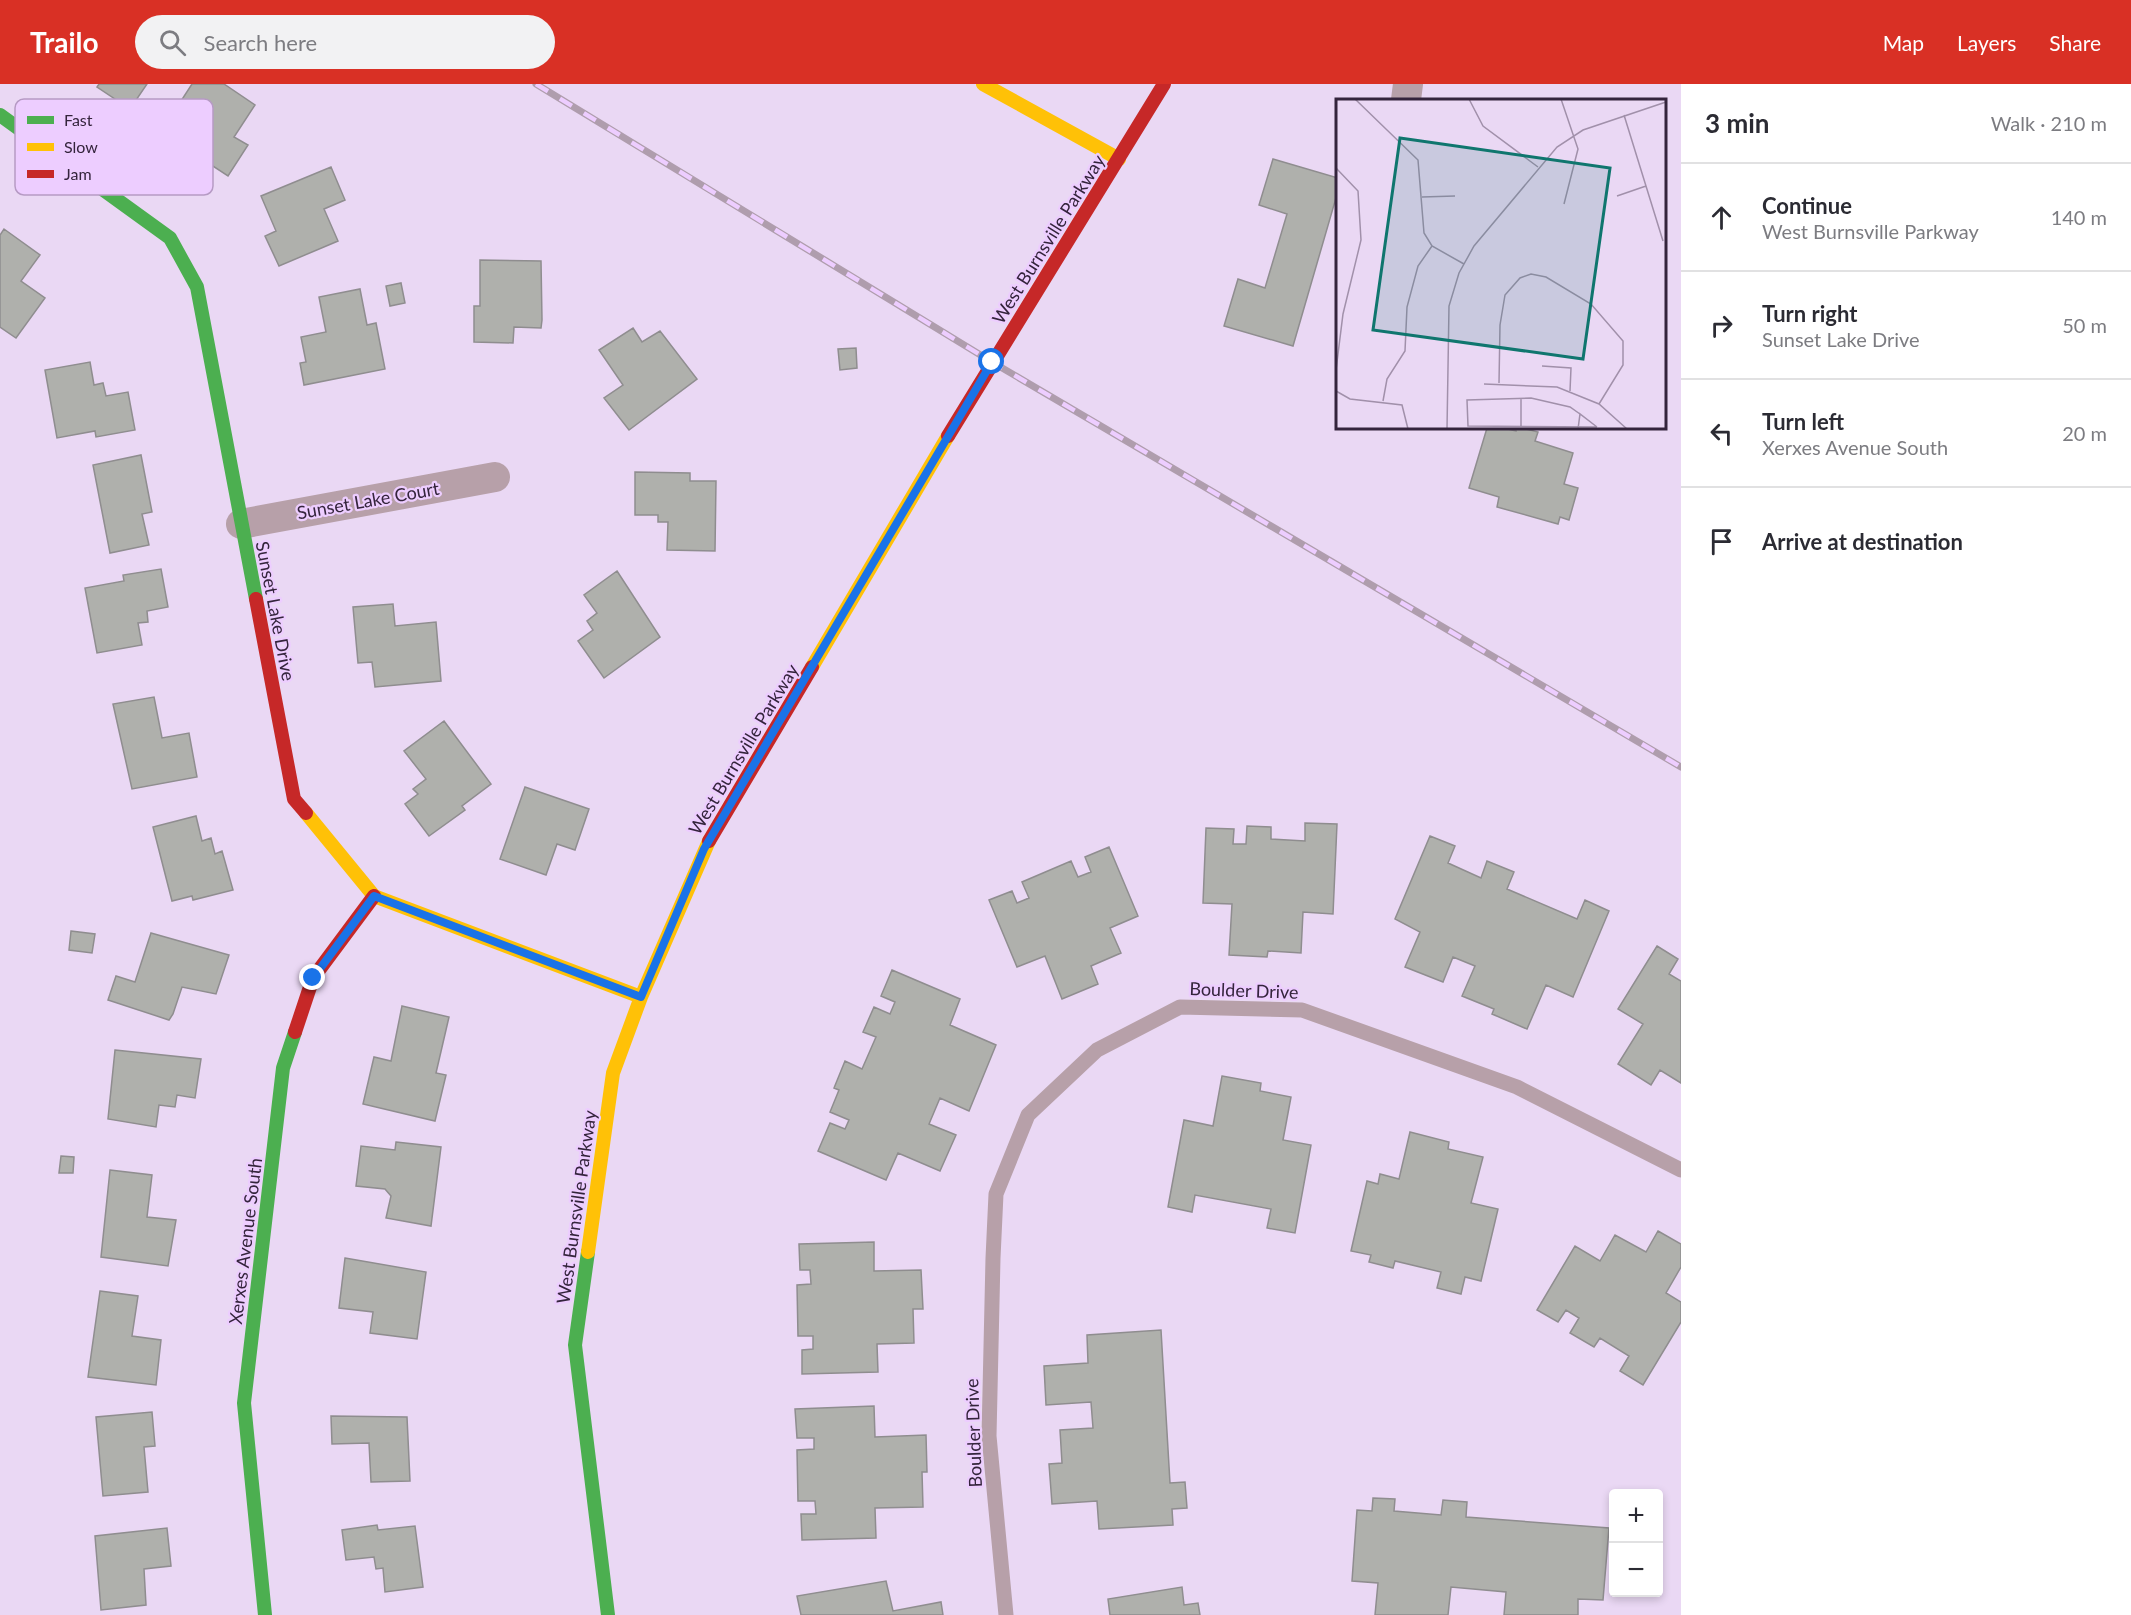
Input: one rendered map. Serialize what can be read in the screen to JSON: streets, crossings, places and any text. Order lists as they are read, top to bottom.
{
  "streets": {
    "street": [
      "West Burnsville Parkway",
      "Sunset Lake Court",
      "Sunset Lake Drive",
      "Xerxes Avenue South"
    ],
    "lane": ["Boulder Drive"]
  },
  "crossings": [
    ["West Burnsville Parkway", "Sunset Lake Drive"],
    ["Sunset Lake Court", "Sunset Lake Drive"],
    ["Sunset Lake Drive", "Xerxes Avenue South"]
  ],
  "legend": ["Fast", "Slow", "Jam"],
  "page": {
    "header": "Trailo",
    "search": "Search here",
    "nav": ["Map", "Layers", "Share"],
    "heading": ["3 min", "Walk · 210 m"],
    "list": [
      ["Continue", "West Burnsville Parkway", "140 m"],
      ["Turn right", "Sunset Lake Drive", "50 m"],
      ["Turn left", "Xerxes Avenue South", "20 m"],
      "Arrive at destination"
    ],
    "map_buttons": ["+", "−"]
  }
}
